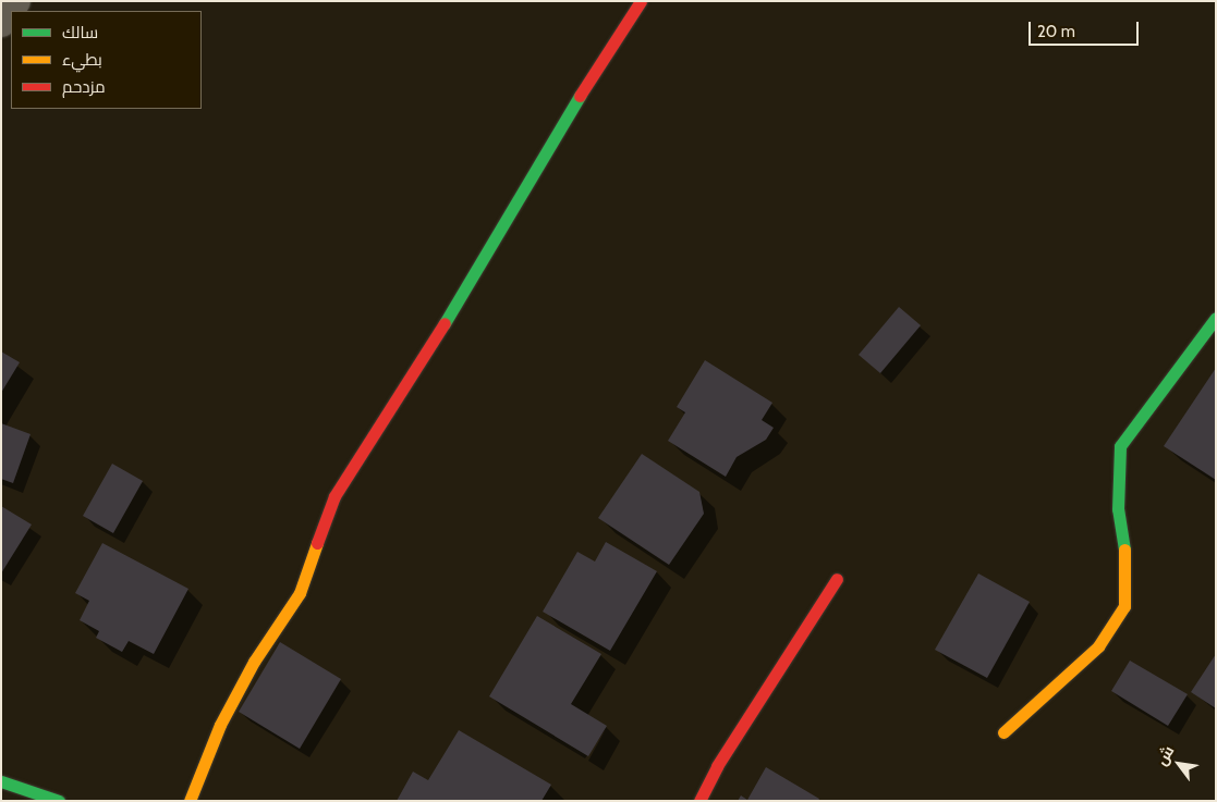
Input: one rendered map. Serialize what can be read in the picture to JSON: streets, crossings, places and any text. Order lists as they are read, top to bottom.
{
  "legend": ["سالك", "بطيء", "مزدحم"],
  "scale_bar": "20 m",
  "north": "top left"
}
